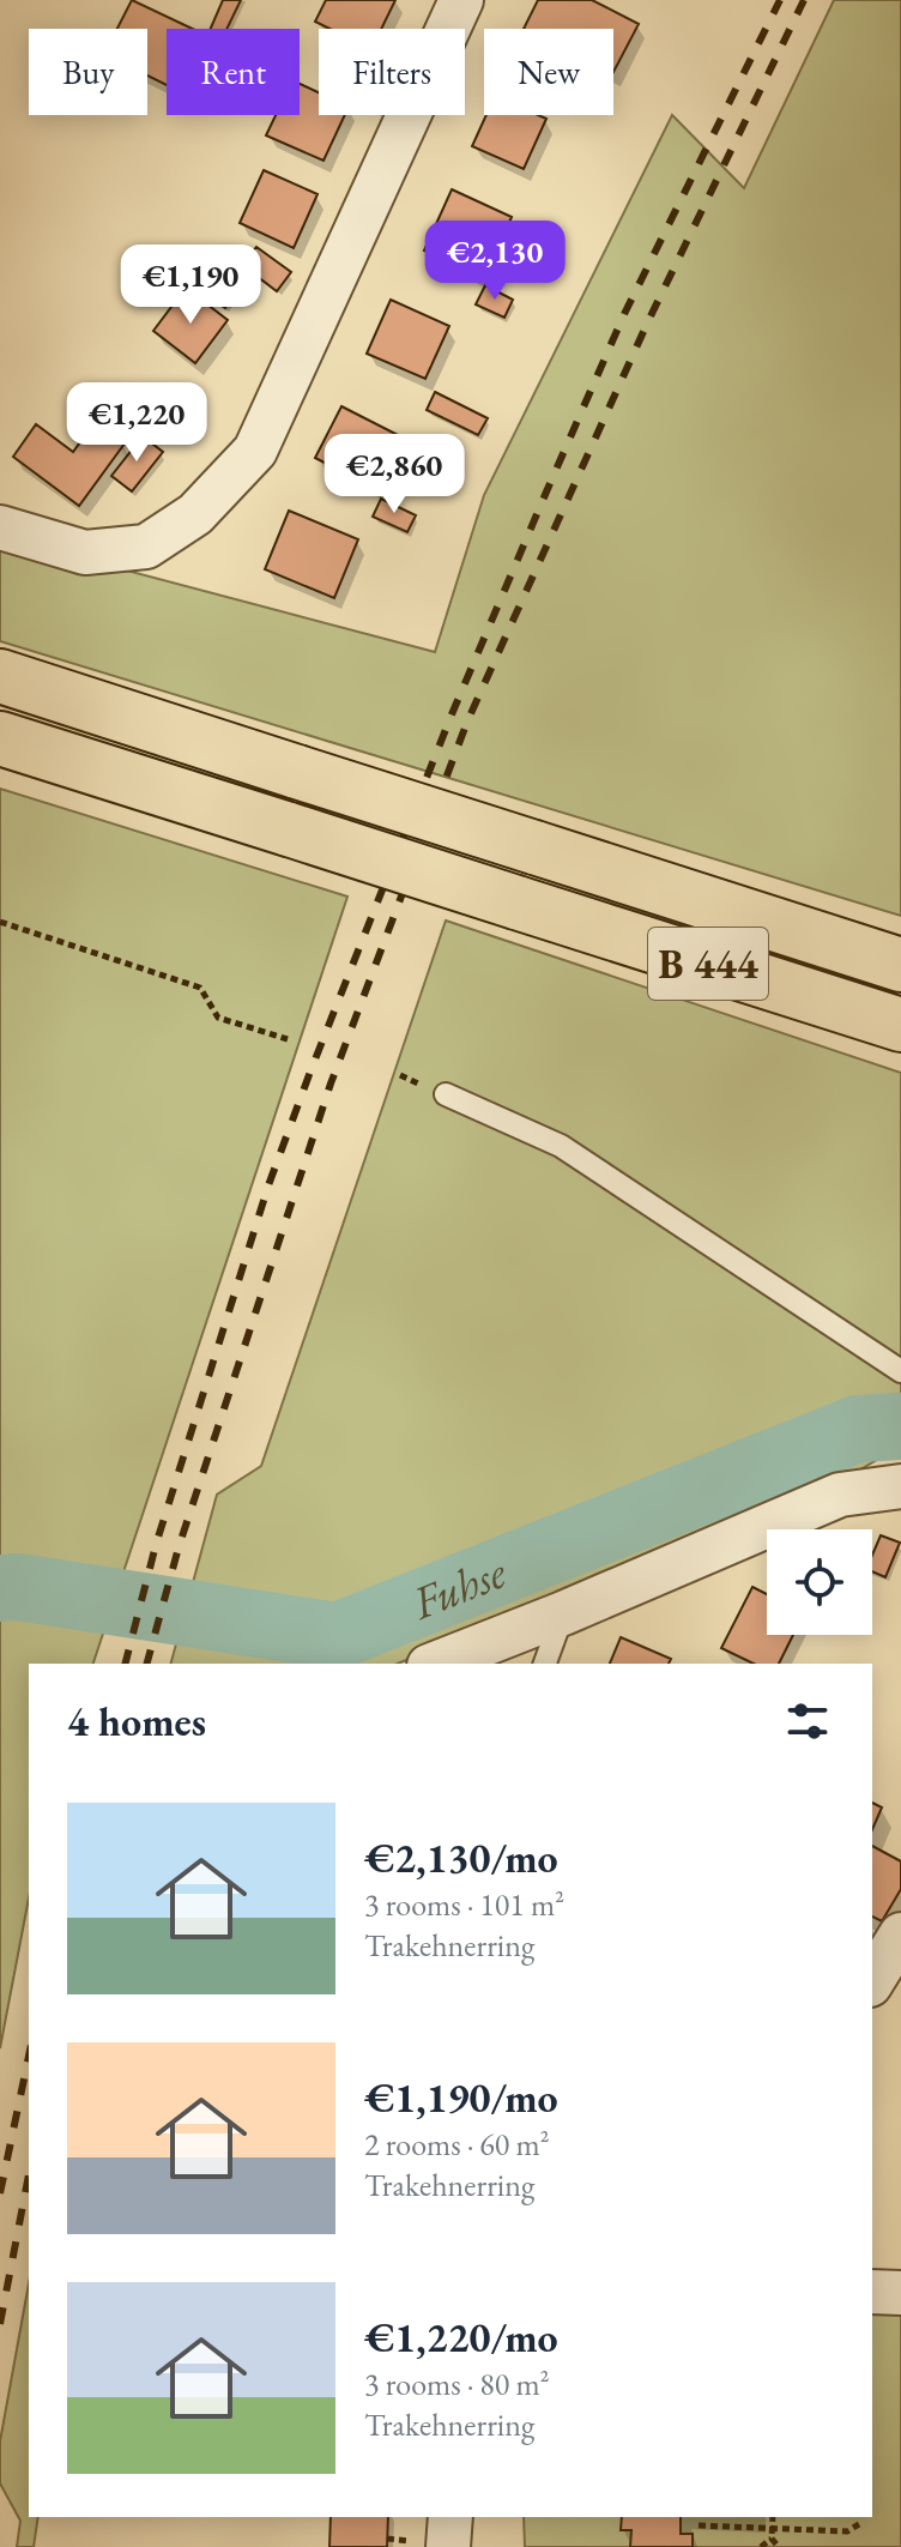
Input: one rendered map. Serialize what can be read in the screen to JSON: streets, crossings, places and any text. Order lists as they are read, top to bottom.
{
  "streets": {
    "highway": ["B 444"]
  },
  "water": ["Fuhse"],
  "page": {
    "chip": [
      "Buy",
      "Rent",
      "Filters",
      "New"
    ],
    "price": [
      "€2,130",
      "€1,190",
      "€1,220",
      "€2,860"
    ],
    "heading": "4 homes",
    "list": [
      {
        "name": "€2,130/mo",
        "note": "3 rooms · 101 m² · Trakehnerring"
      },
      {
        "name": "€1,190/mo",
        "note": "2 rooms · 60 m² · Trakehnerring"
      },
      {
        "name": "€1,220/mo",
        "note": "3 rooms · 80 m² · Trakehnerring"
      }
    ]
  }
}
